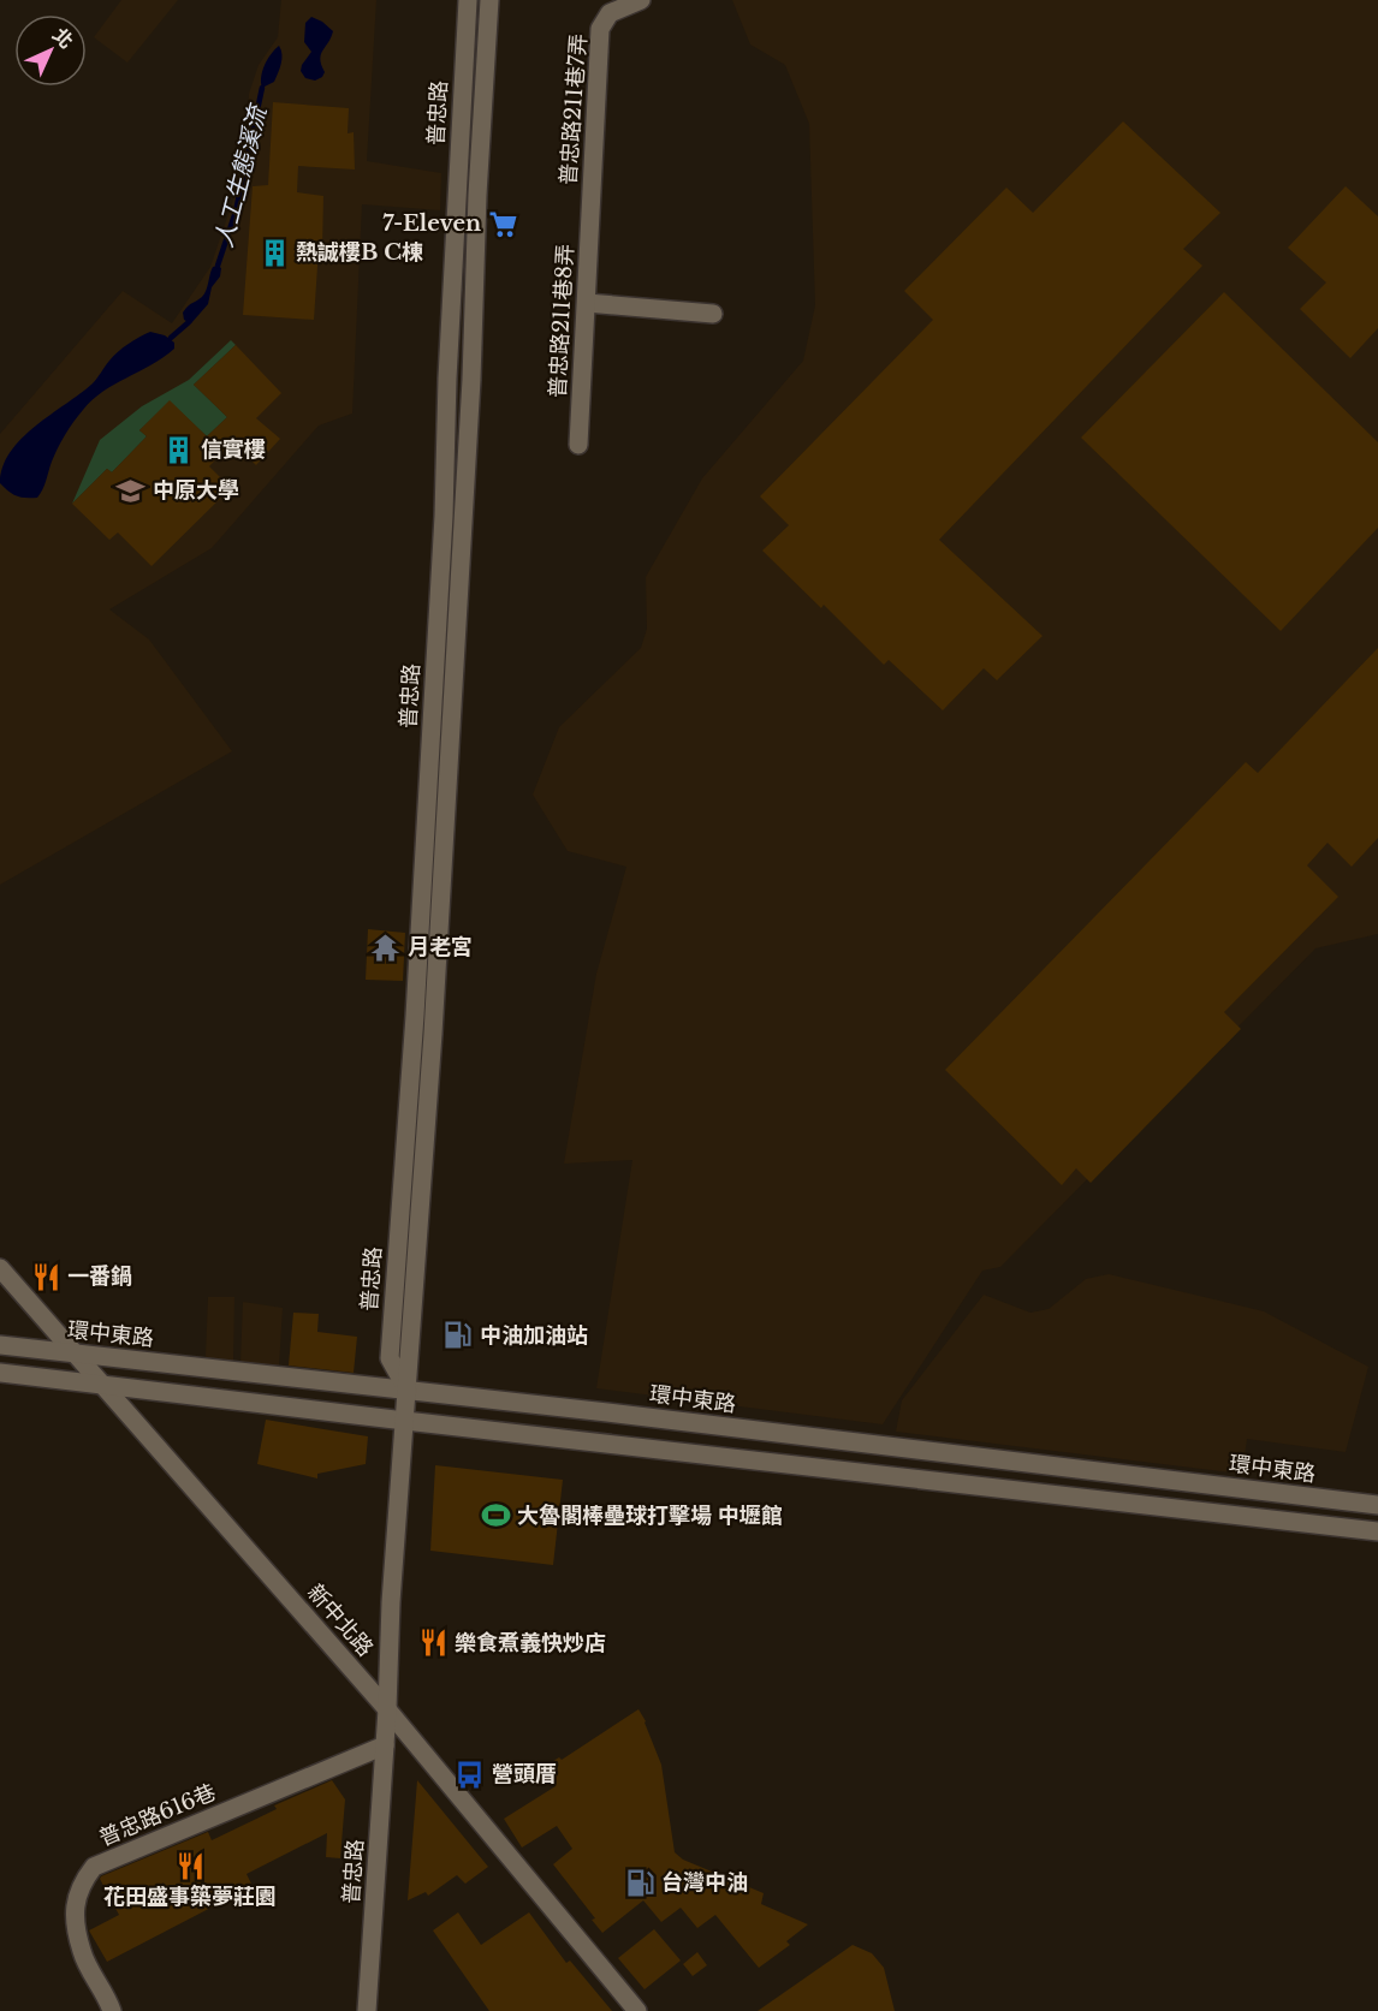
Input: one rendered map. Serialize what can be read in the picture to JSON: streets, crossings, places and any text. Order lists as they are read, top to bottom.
{
  "streets": {
    "street": [
      "普忠路211巷7弄",
      "普忠路",
      "普忠路211巷8弄",
      "環中東路",
      "新中北路",
      "普忠路616巷"
    ]
  },
  "crossings": [
    ["普忠路211巷7弄", "普忠路211巷8弄"],
    ["普忠路", "環中東路"],
    ["普忠路", "新中北路"],
    ["普忠路", "普忠路616巷"],
    ["環中東路", "新中北路"]
  ],
  "water": ["人工生態溪流"],
  "places": {
    "supermarket": ["7-Eleven"],
    "building": ["熱誠樓B C棟", "信實樓"],
    "school or university": ["中原大學"],
    "temple": ["月老宮"],
    "restaurant": ["一番鍋", "樂食煮義快炒店", "花田盛事築夢莊園"],
    "fuel station": ["中油加油站", "台灣中油"],
    "sports": ["大魯閣棒壘球打擊場 中壢館"],
    "bus stop": ["營頭厝"]
  },
  "north": "top right"
}
